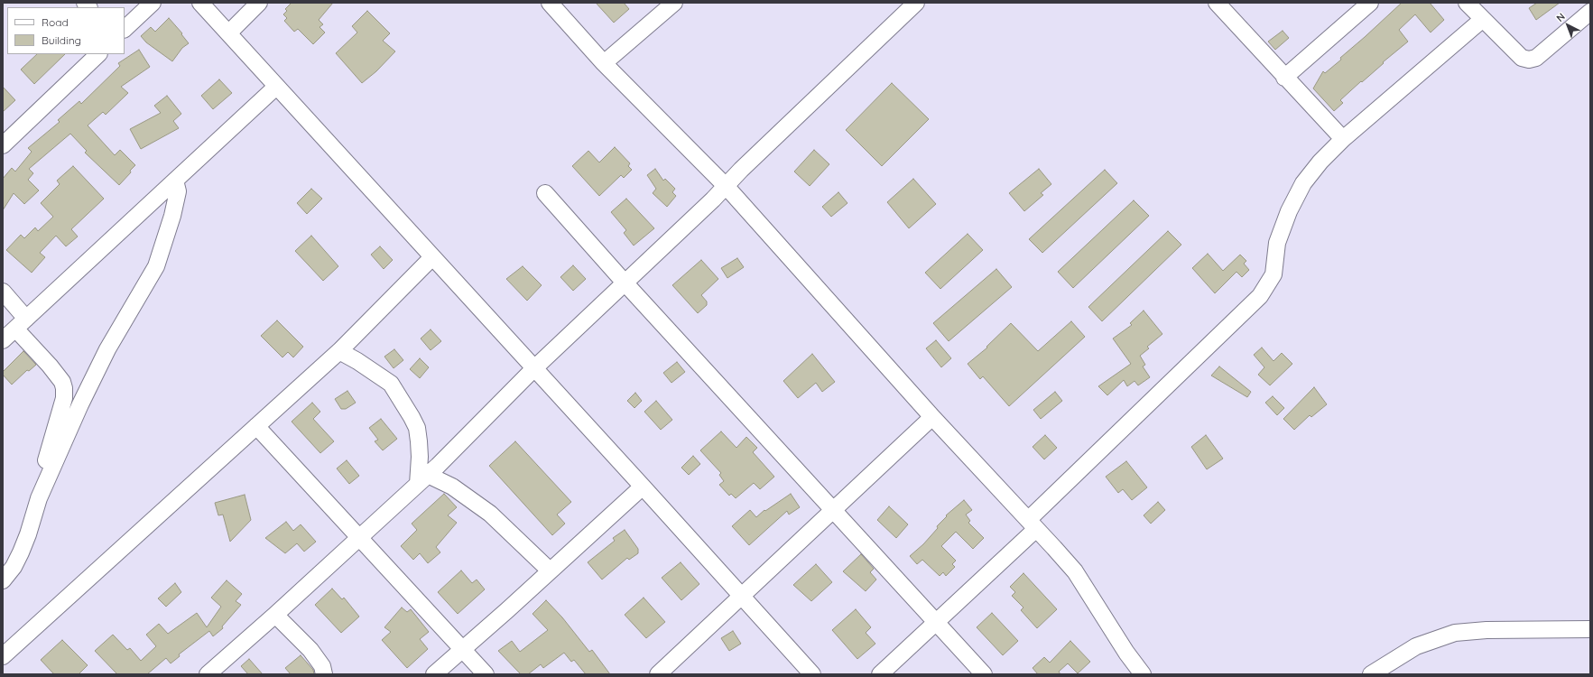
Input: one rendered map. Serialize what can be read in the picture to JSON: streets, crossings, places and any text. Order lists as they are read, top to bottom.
{
  "legend": ["Road", "Building"],
  "north": "top left"
}
